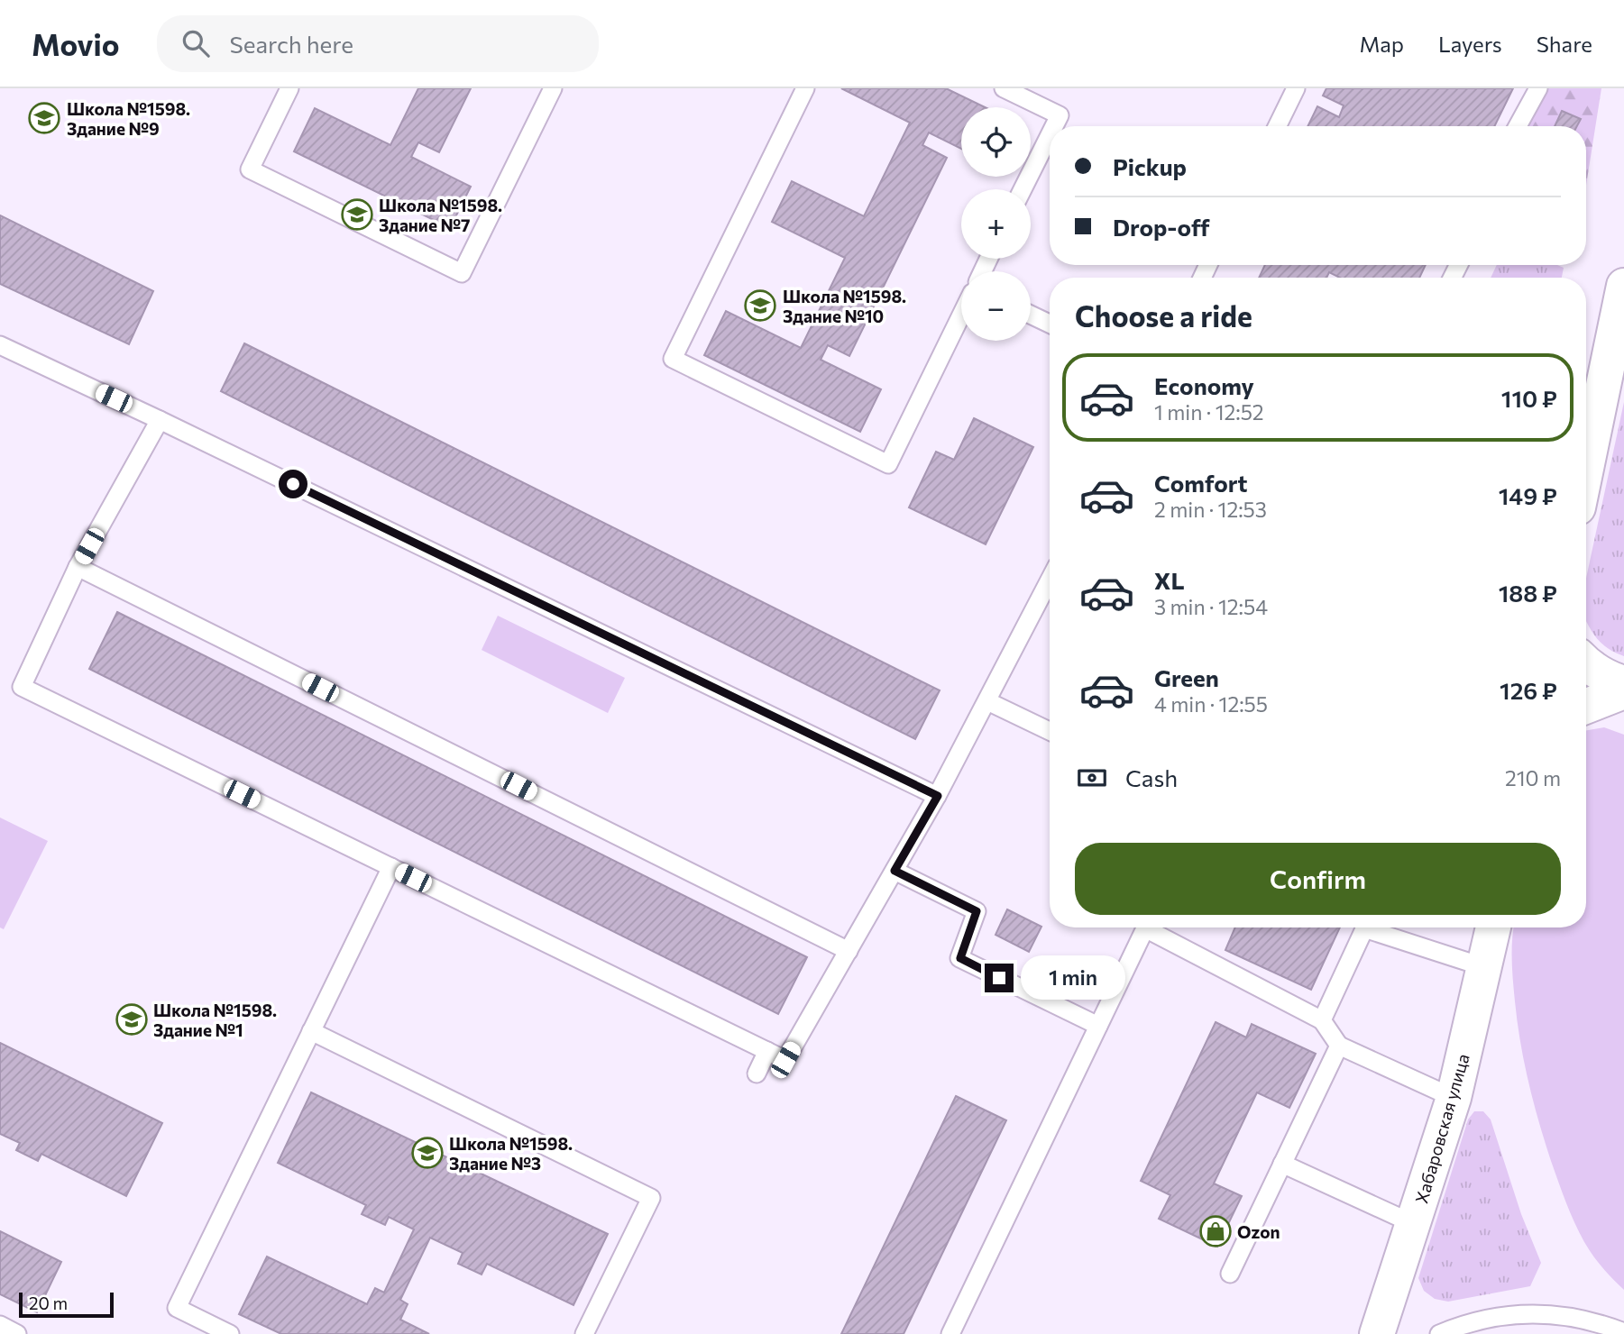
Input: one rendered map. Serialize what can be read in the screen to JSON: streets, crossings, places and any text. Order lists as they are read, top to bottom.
{
  "streets": {
    "main road": ["Хабаровская улица"]
  },
  "places": {
    "school or university": [
      "Школа №1598. Здание №9",
      "Школа №1598. Здание №7",
      "Школа №1598. Здание №10",
      "Школа №1598. Здание №1",
      "Школа №1598. Здание №3"
    ],
    "shop": ["Ozon"]
  },
  "scale_bar": "20 m",
  "page": {
    "header": "Movio",
    "search": "Search here",
    "nav": ["Map", "Layers", "Share"],
    "map_buttons": ["+", "−"],
    "banner": ["Pickup", "Drop-off"],
    "heading": "Choose a ride",
    "list": [
      {
        "name": "Economy",
        "note": "1 min · 12:52",
        "value": "110 ₽"
      },
      {
        "name": "Comfort",
        "note": "2 min · 12:53",
        "value": "149 ₽"
      },
      {
        "name": "XL",
        "note": "3 min · 12:54",
        "value": "188 ₽"
      },
      {
        "name": "Green",
        "note": "4 min · 12:55",
        "value": "126 ₽"
      }
    ],
    "pay": ["Cash", "210 m"],
    "buttons": "Confirm",
    "bubble": "1 min",
    "scale": "20 m"
  }
}
